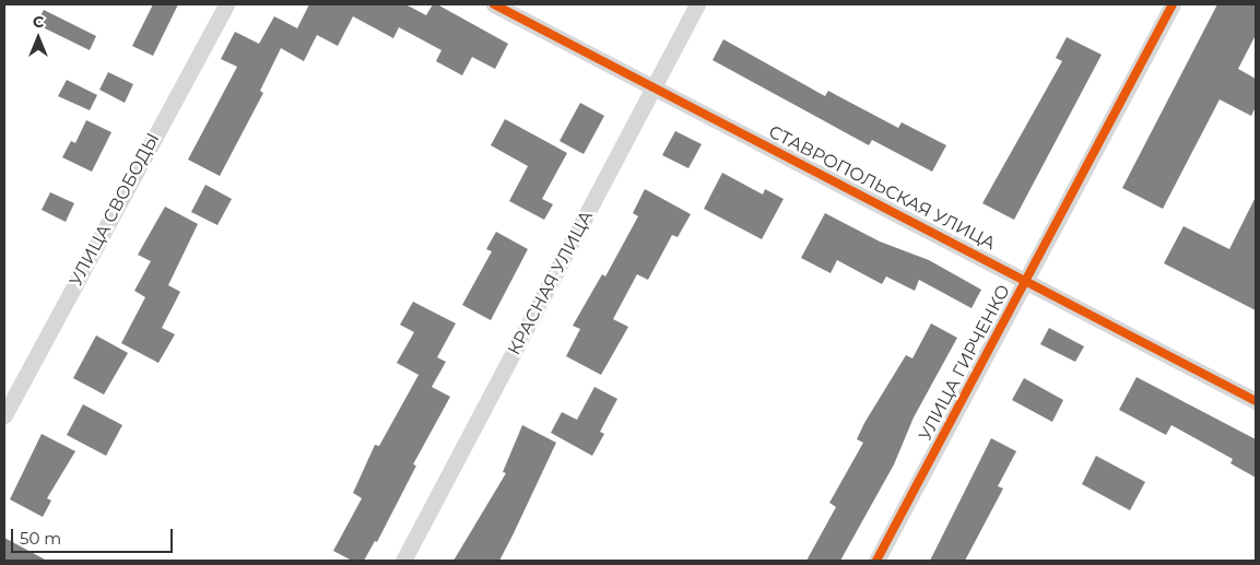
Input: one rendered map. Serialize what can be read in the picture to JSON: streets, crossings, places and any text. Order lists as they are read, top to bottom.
{
  "streets": {
    "street": [
      "СТАВРОПОЛЬСКАЯ УЛИЦА",
      "УЛИЦА СВОБОДЫ",
      "КРАСНАЯ УЛИЦА",
      "УЛИЦА ГИРЧЕНКО"
    ]
  },
  "crossings": [
    ["СТАВРОПОЛЬСКАЯ УЛИЦА", "КРАСНАЯ УЛИЦА"],
    ["СТАВРОПОЛЬСКАЯ УЛИЦА", "УЛИЦА ГИРЧЕНКО"]
  ],
  "scale_bar": "50 m",
  "north": "top"
}
